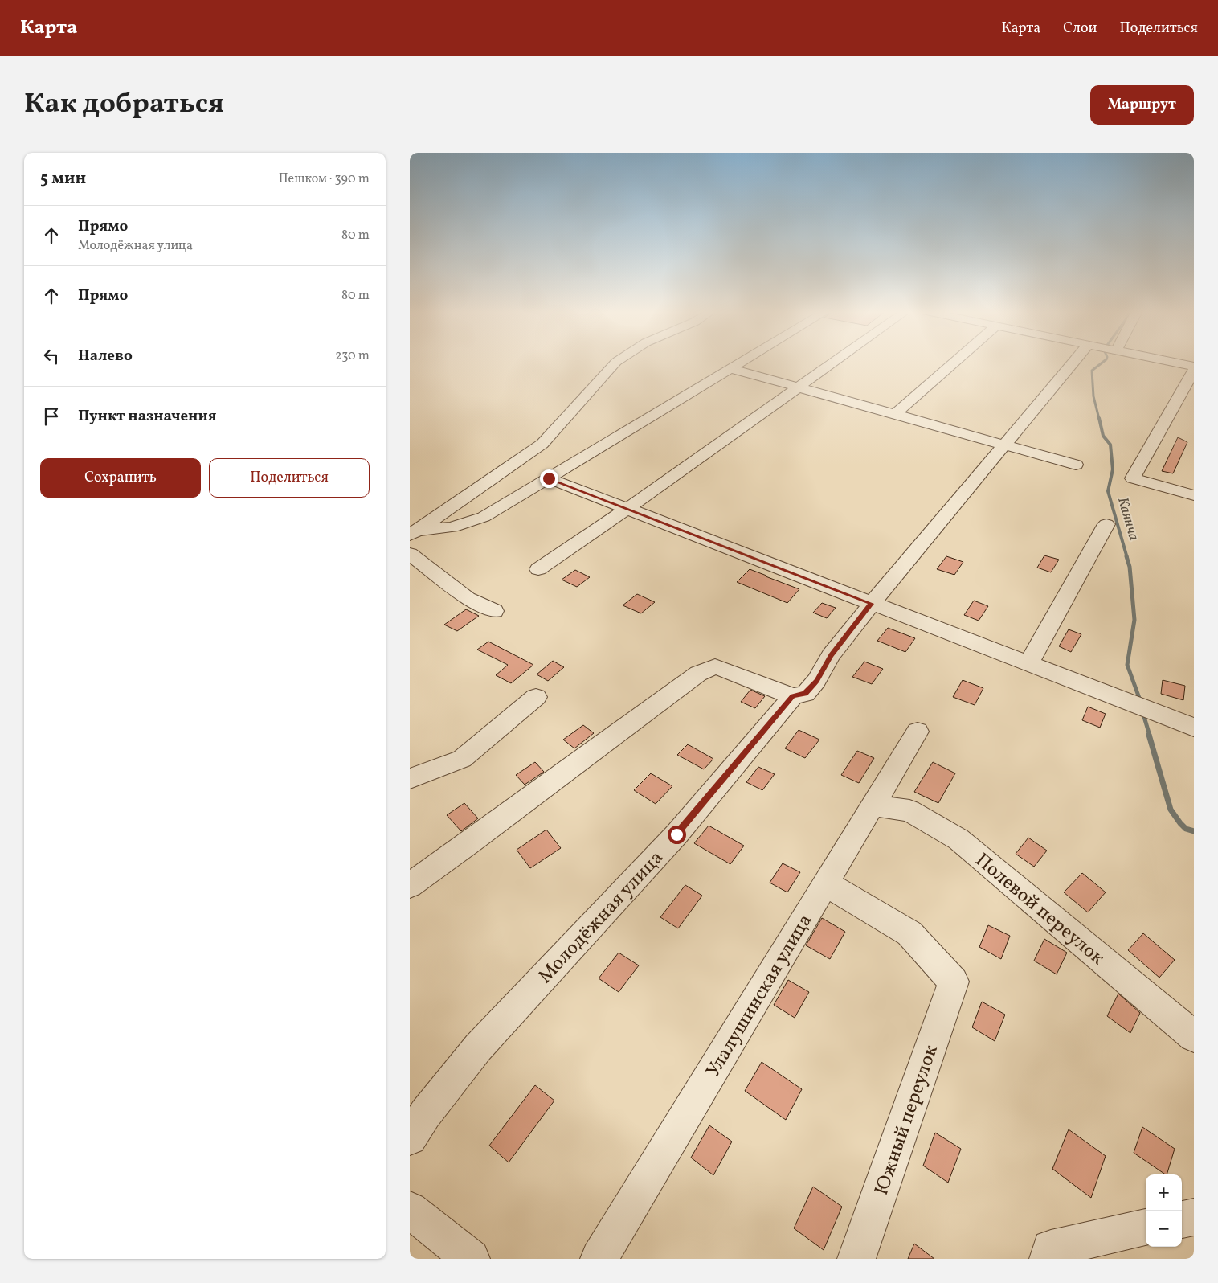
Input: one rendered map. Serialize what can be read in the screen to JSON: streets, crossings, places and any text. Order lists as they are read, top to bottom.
{
  "streets": {
    "street": [
      "Полевой переулок",
      "Молодёжная улица",
      "Улалушинская улица",
      "Южный переулок"
    ]
  },
  "crossings": [
    ["Полевой переулок", "Улалушинская улица"],
    ["Улалушинская улица", "Южный переулок"]
  ],
  "water": ["Каянча"],
  "page": {
    "header": "Карта",
    "nav": ["Карта", "Слои", "Поделиться"],
    "title": "Как добраться",
    "buttons": [
      "Маршрут",
      ["Сохранить", "Поделиться"]
    ],
    "heading": ["5 мин", "Пешком · 390 m"],
    "list": [
      ["Прямо", "Молодёжная улица", "80 m"],
      ["Прямо", "80 m"],
      ["Налево", "230 m"],
      "Пункт назначения"
    ],
    "map_buttons": ["+", "−"]
  }
}
